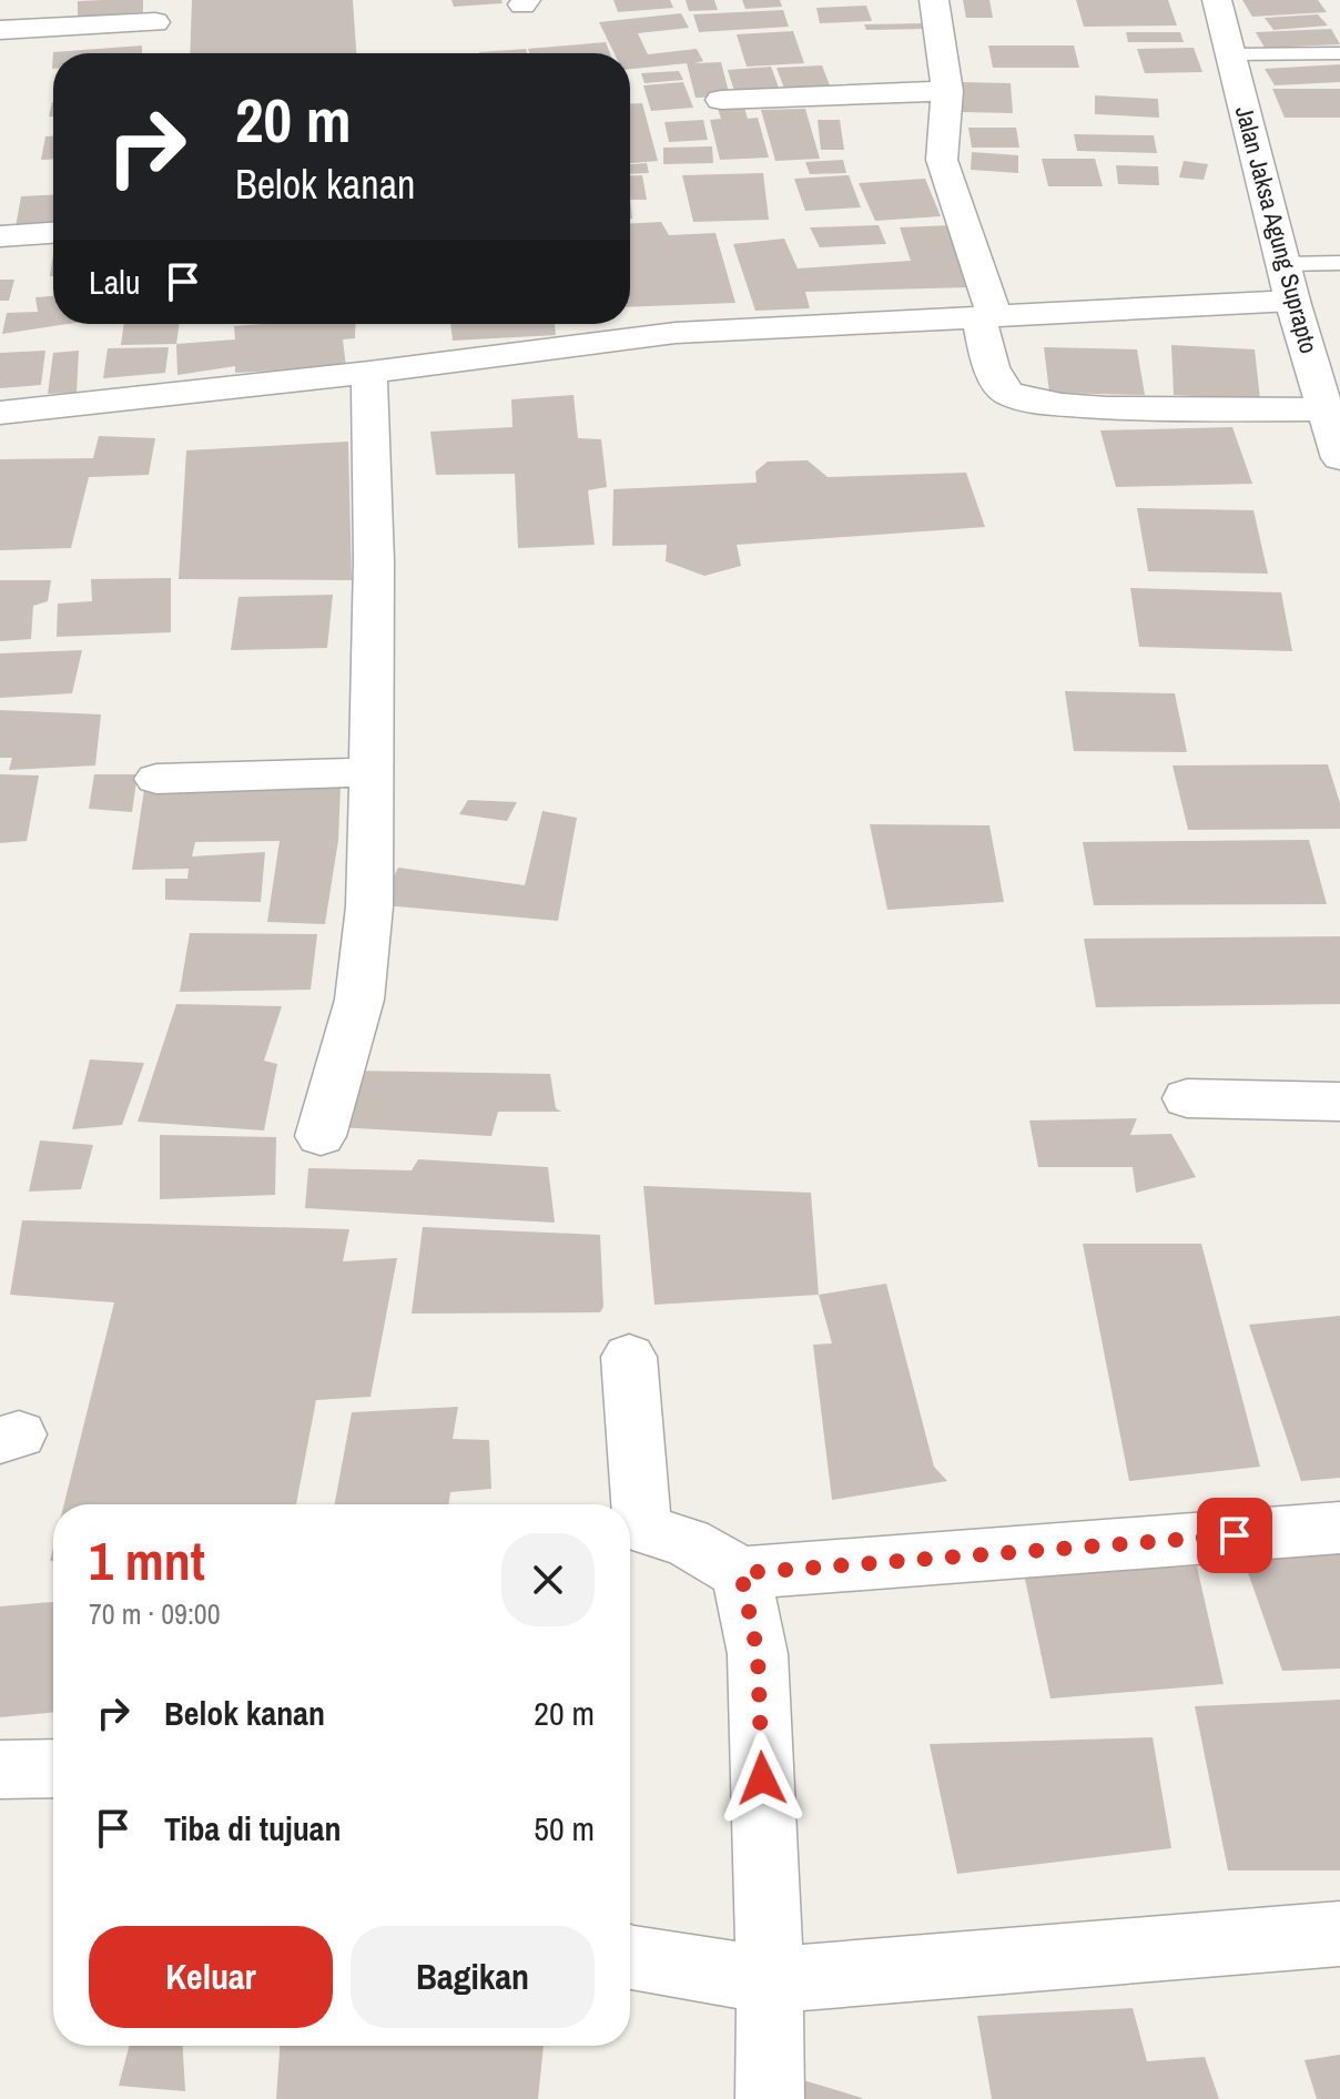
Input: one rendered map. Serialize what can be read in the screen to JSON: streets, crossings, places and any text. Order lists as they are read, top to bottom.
{
  "streets": {
    "street": ["Jalan Jaksa Agung Suprapto"]
  },
  "page": {
    "turn": ["20 m", "Belok kanan"],
    "then": "Lalu",
    "heading": ["1 mnt", "70 m · 09:00"],
    "list": [
      {
        "name": "Belok kanan",
        "value": "20 m"
      },
      {
        "name": "Tiba di tujuan",
        "value": "50 m"
      }
    ],
    "buttons": ["Keluar", "Bagikan"]
  }
}
